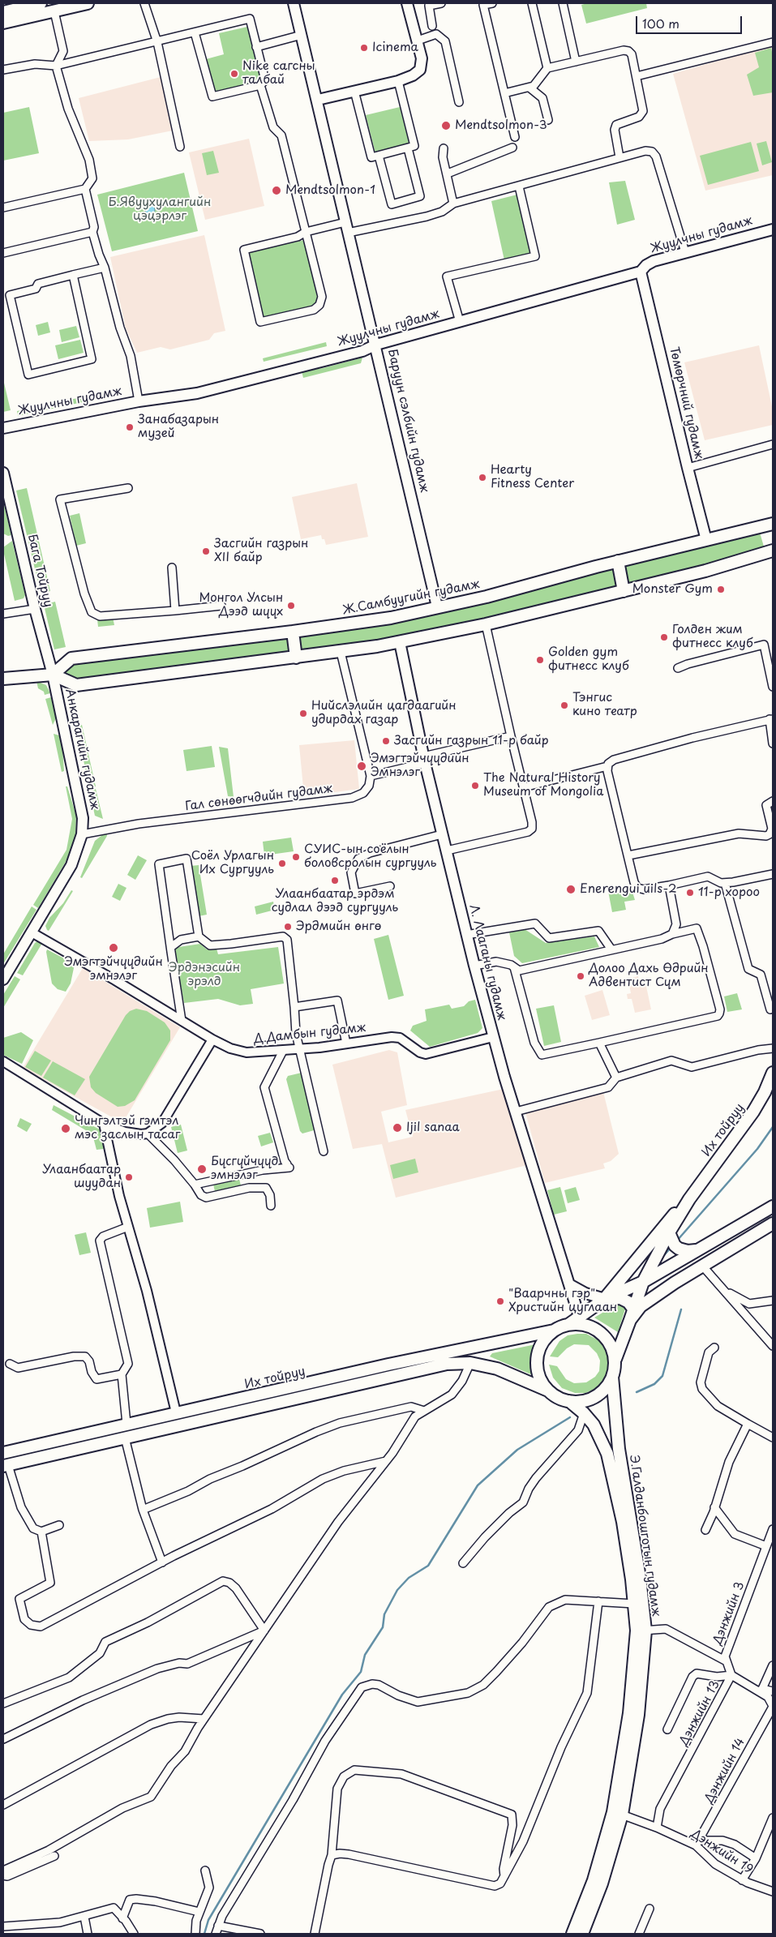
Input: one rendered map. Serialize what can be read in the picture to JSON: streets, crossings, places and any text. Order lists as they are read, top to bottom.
{
  "streets": {
    "main road": [
      "Жуулчны гудамж",
      "Төмөрчний гудамж",
      "Баруун сэлбийн гудамж",
      "Бага Тойруу",
      "Ж.Самбуугийн гудамж",
      "Анкарагийн гудамж",
      "Л. Лааганы гудамж",
      "Их тойруу",
      "Э.Галданбошготын гудамж"
    ],
    "street": [
      "Гал сөнөөгчдийн гудамж",
      "Д.Дамбын гудамж",
      "Дэнжийн 3",
      "Дэнжийн 13",
      "Дэнжийн 14",
      "Дэнжийн 19"
    ]
  },
  "crossings": [
    ["Жуулчны гудамж", "Төмөрчний гудамж"],
    ["Жуулчны гудамж", "Баруун сэлбийн гудамж"],
    ["Төмөрчний гудамж", "Ж.Самбуугийн гудамж"],
    ["Баруун сэлбийн гудамж", "Ж.Самбуугийн гудамж"],
    ["Бага Тойруу", "Ж.Самбуугийн гудамж"],
    ["Бага Тойруу", "Анкарагийн гудамж"],
    ["Ж.Самбуугийн гудамж", "Анкарагийн гудамж"],
    ["Анкарагийн гудамж", "Гал сөнөөгчдийн гудамж"],
    ["Анкарагийн гудамж", "Д.Дамбын гудамж"],
    ["Л. Лааганы гудамж", "Д.Дамбын гудамж"],
    ["Л. Лааганы гудамж", "Их тойруу"],
    ["Их тойруу", "Э.Галданбошготын гудамж"],
    ["Э.Галданбошготын гудамж", "Дэнжийн 19"],
    ["Дэнжийн 3", "Дэнжийн 13"],
    ["Дэнжийн 13", "Дэнжийн 19"],
    ["Дэнжийн 14", "Дэнжийн 19"]
  ],
  "parks": ["Б.Явуухулангийн цэцэрлэг", "Эрдэнэсийн эрэлд"],
  "places": [
    "Icinema",
    "Nike сагсны талбай",
    "Mendtsolmon-3",
    "Mendtsolmon-1",
    "Занабазарын музей",
    "Hearty Fitness Center",
    "Засгийн газрын XII байр",
    "Monster Gym",
    "Монгол Улсын Дээд шүүх",
    "Голден жим фитнесс клуб",
    "Golden gym фитнесс клуб",
    "Тэнгис кино театр",
    "Нийслэлийн цагдаагийн удирдах газар",
    "Засгийн газрын 11-р байр",
    "Эмэгтэйчүүдийн Эмнэлэг",
    "The Natural History Museum of Mongolia",
    "СУИС-ын соёлын боловсролын сургууль",
    "Соёл Урлагын Их Сургууль",
    "Улаанбаатар эрдэм судлал дээд сургууль",
    "Enerengui uils-2",
    "11-р хороо",
    "Эрдмийн өнгө",
    "Эмэгтэйчүүдийн эмнэлэг",
    "Долоо Дахь Өдрийн Адвентист Сүм",
    "Ijil sanaa",
    "Чингэлтэй гэмтэл мэс заслын тасаг",
    "Бүсгүйчүүд эмнэлэг",
    "Улаанбаатар шуудан",
    "\"Ваарчны гэр\" Христийн цуглаан"
  ],
  "scale_bar": "100 m"
}
